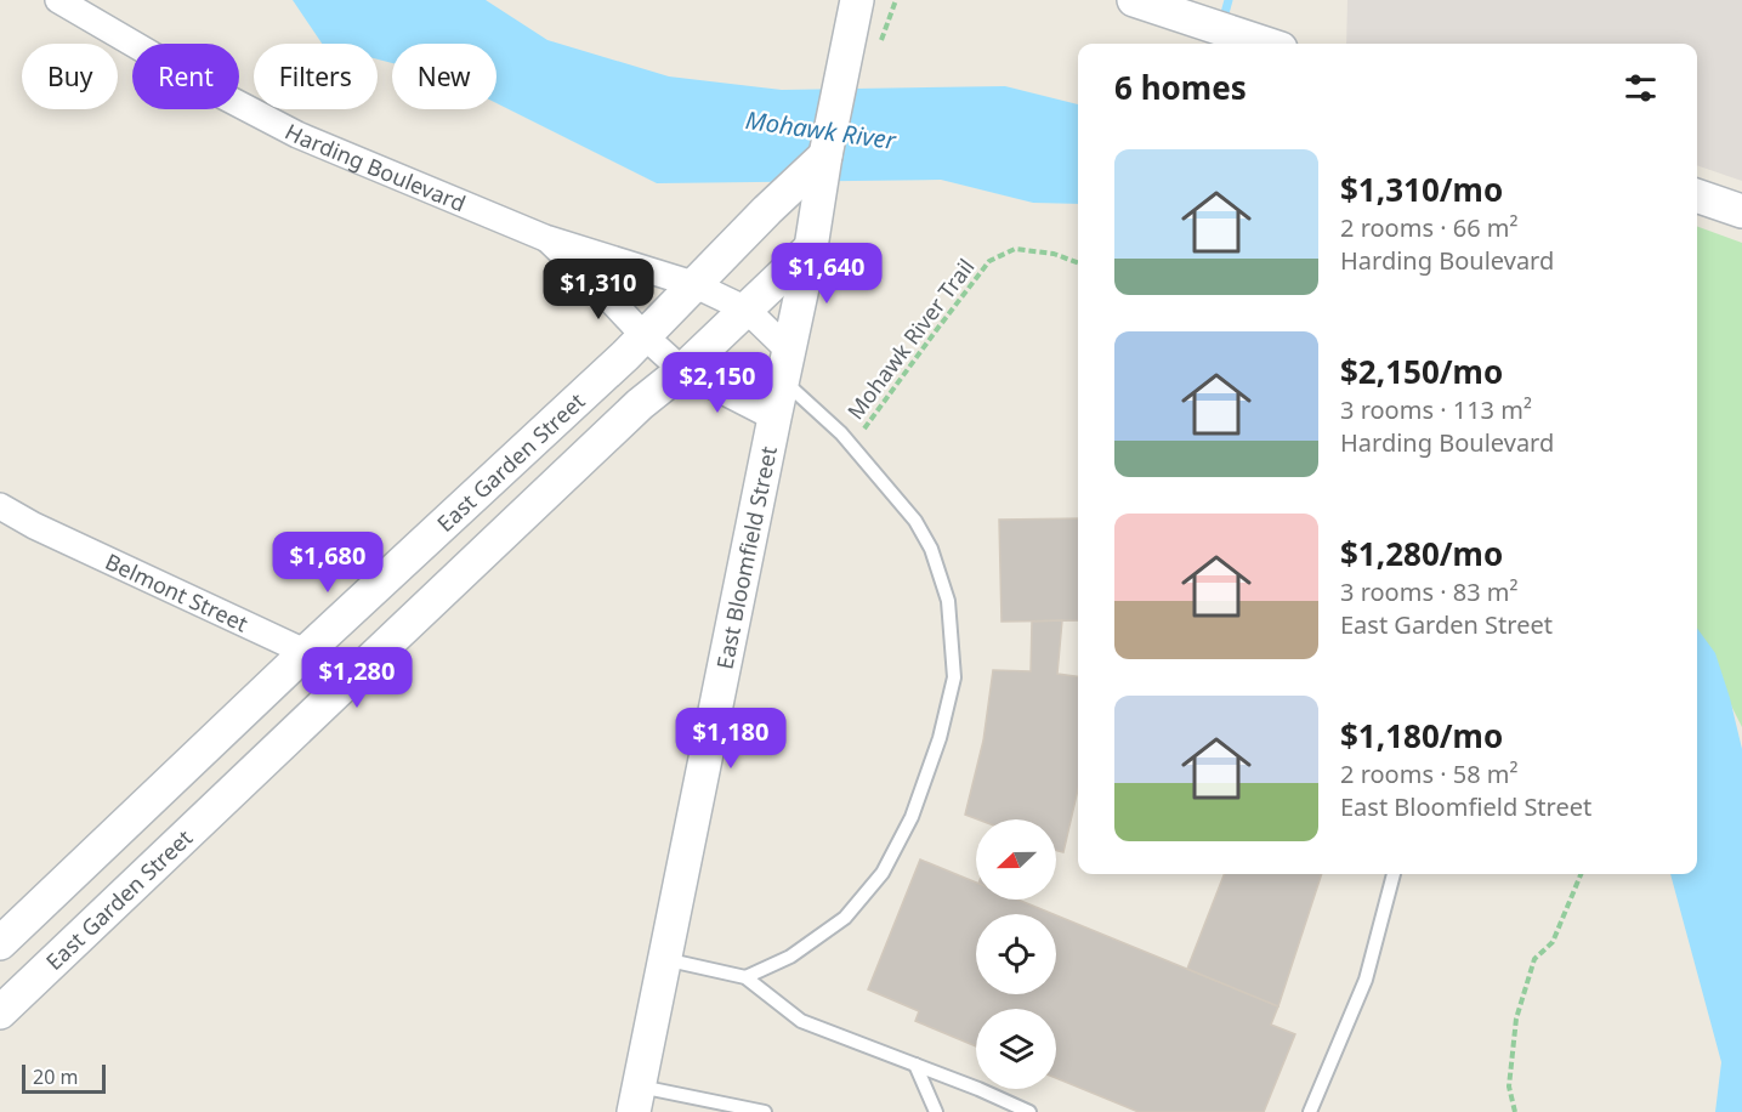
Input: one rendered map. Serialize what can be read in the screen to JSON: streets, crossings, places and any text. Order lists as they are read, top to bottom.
{
  "streets": {
    "street": [
      "Harding Boulevard",
      "East Garden Street",
      "East Bloomfield Street",
      "Belmont Street"
    ],
    "path": ["Mohawk River Trail"]
  },
  "crossings": [
    ["Harding Boulevard", "East Garden Street"],
    ["Harding Boulevard", "East Bloomfield Street"],
    ["East Garden Street", "East Bloomfield Street"],
    ["East Garden Street", "Belmont Street"]
  ],
  "water": ["Mohawk River"],
  "scale_bar": "20 m",
  "north": "left",
  "page": {
    "chip": [
      "Buy",
      "Rent",
      "Filters",
      "New"
    ],
    "heading": "6 homes",
    "list": [
      {
        "name": "$1,310/mo",
        "note": "2 rooms · 66 m² · Harding Boulevard"
      },
      {
        "name": "$2,150/mo",
        "note": "3 rooms · 113 m² · Harding Boulevard"
      },
      {
        "name": "$1,280/mo",
        "note": "3 rooms · 83 m² · East Garden Street"
      },
      {
        "name": "$1,180/mo",
        "note": "2 rooms · 58 m² · East Bloomfield Street"
      }
    ],
    "price": [
      "$1,640",
      "$1,310",
      "$2,150",
      "$1,680",
      "$1,280",
      "$1,180"
    ],
    "scale": "20 m"
  }
}
